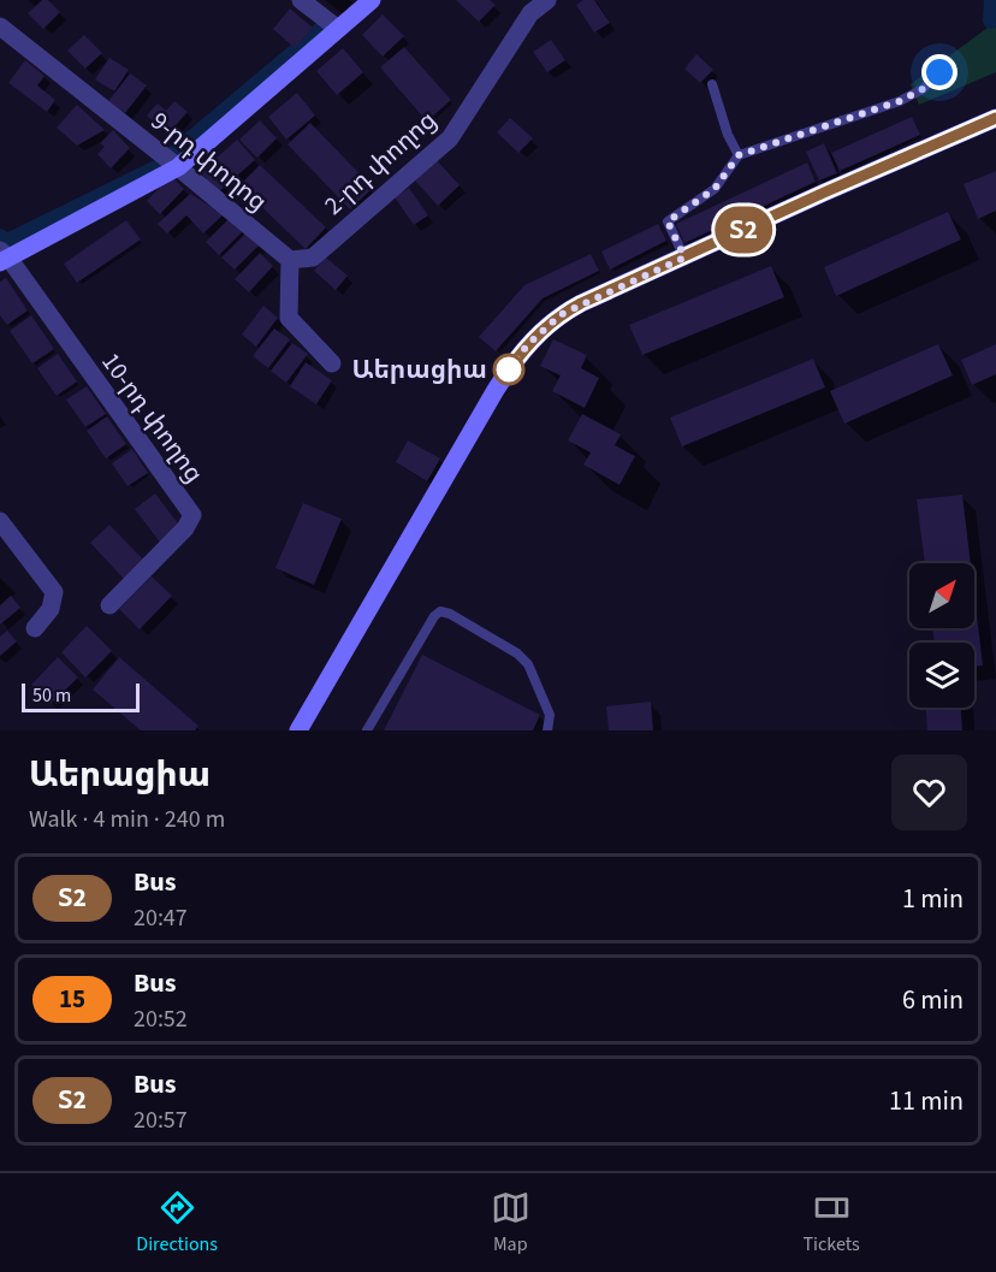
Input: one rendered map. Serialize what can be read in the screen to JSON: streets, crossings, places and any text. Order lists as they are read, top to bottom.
{
  "streets": {
    "street": ["9-րդ փողոց", "2-րդ փողոց", "10-րդ փողոց"]
  },
  "crossings": [
    ["9-րդ փողոց", "2-րդ փողոց"]
  ],
  "places": ["Աերացիա"],
  "lines": ["bus line Տ2"],
  "scale_bar": "50 m",
  "north": "top right",
  "page": {
    "on_map": "Տ2",
    "scale": "50 m",
    "heading": ["Աերացիա", "Walk · 4 min · 240 m"],
    "list": [
      {
        "mark": "Տ2",
        "name": "Bus",
        "note": "20:47",
        "value": "1 min"
      },
      {
        "mark": "15",
        "name": "Bus",
        "note": "20:52",
        "value": "6 min"
      },
      {
        "mark": "Տ2",
        "name": "Bus",
        "note": "20:57",
        "value": "11 min"
      }
    ],
    "tabs": ["Directions", "Map", "Tickets"]
  }
}
